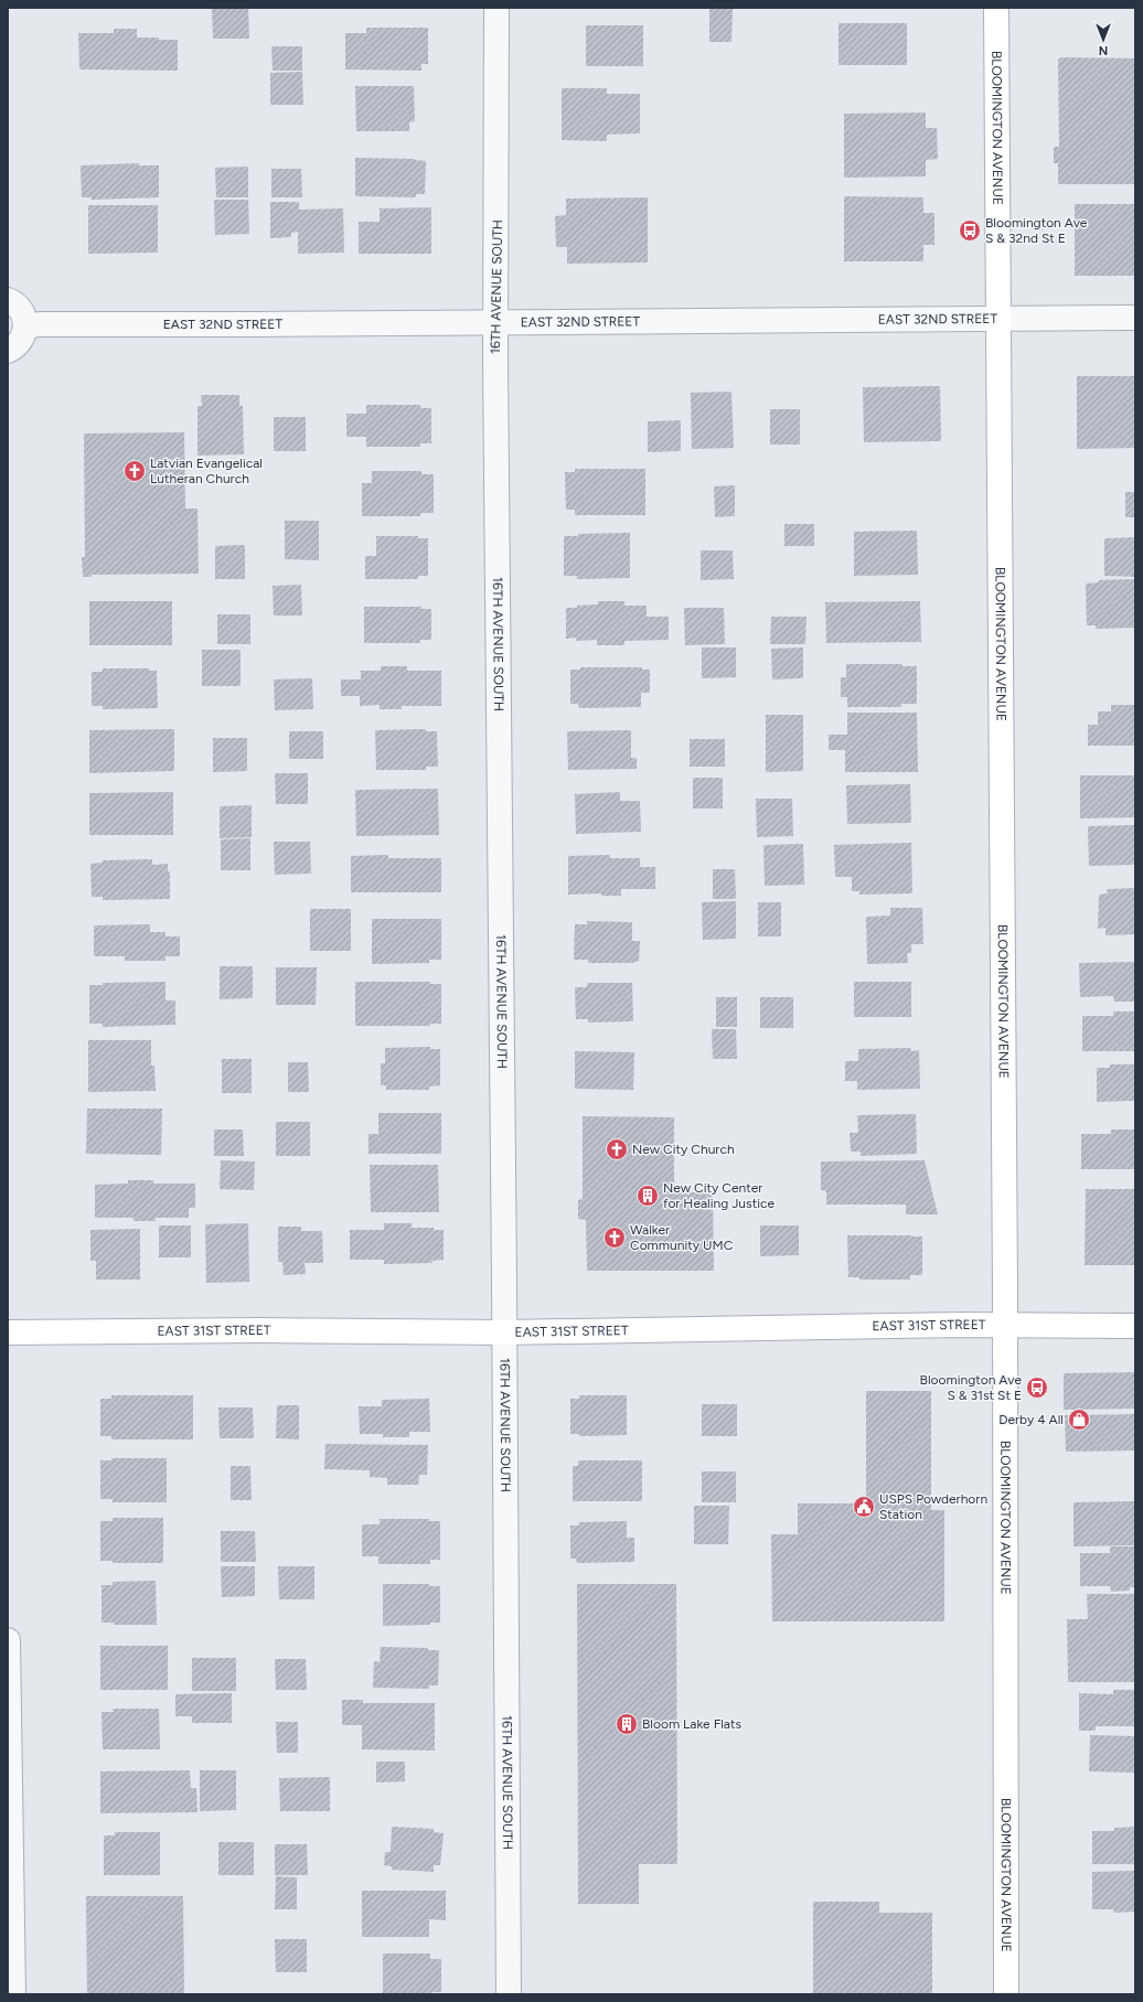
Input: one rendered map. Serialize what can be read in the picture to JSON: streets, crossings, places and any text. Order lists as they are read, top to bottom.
{
  "streets": {
    "street": [
      "BLOOMINGTON AVENUE",
      "16TH AVENUE SOUTH",
      "EAST 32ND STREET",
      "EAST 31ST STREET"
    ]
  },
  "crossings": [
    ["BLOOMINGTON AVENUE", "EAST 32ND STREET"],
    ["BLOOMINGTON AVENUE", "EAST 31ST STREET"],
    ["16TH AVENUE SOUTH", "EAST 32ND STREET"],
    ["16TH AVENUE SOUTH", "EAST 31ST STREET"]
  ],
  "places": {
    "bus stop": ["Bloomington Ave S & 32nd St E", "Bloomington Ave S & 31st St E"],
    "church": ["Latvian Evangelical Lutheran Church", "New City Church", "Walker Community UMC"],
    "building": ["New City Center for Healing Justice", "Bloom Lake Flats"],
    "shop": ["Derby 4 All"],
    "public building": ["USPS Powderhorn Station"]
  },
  "north": "bottom"
}
